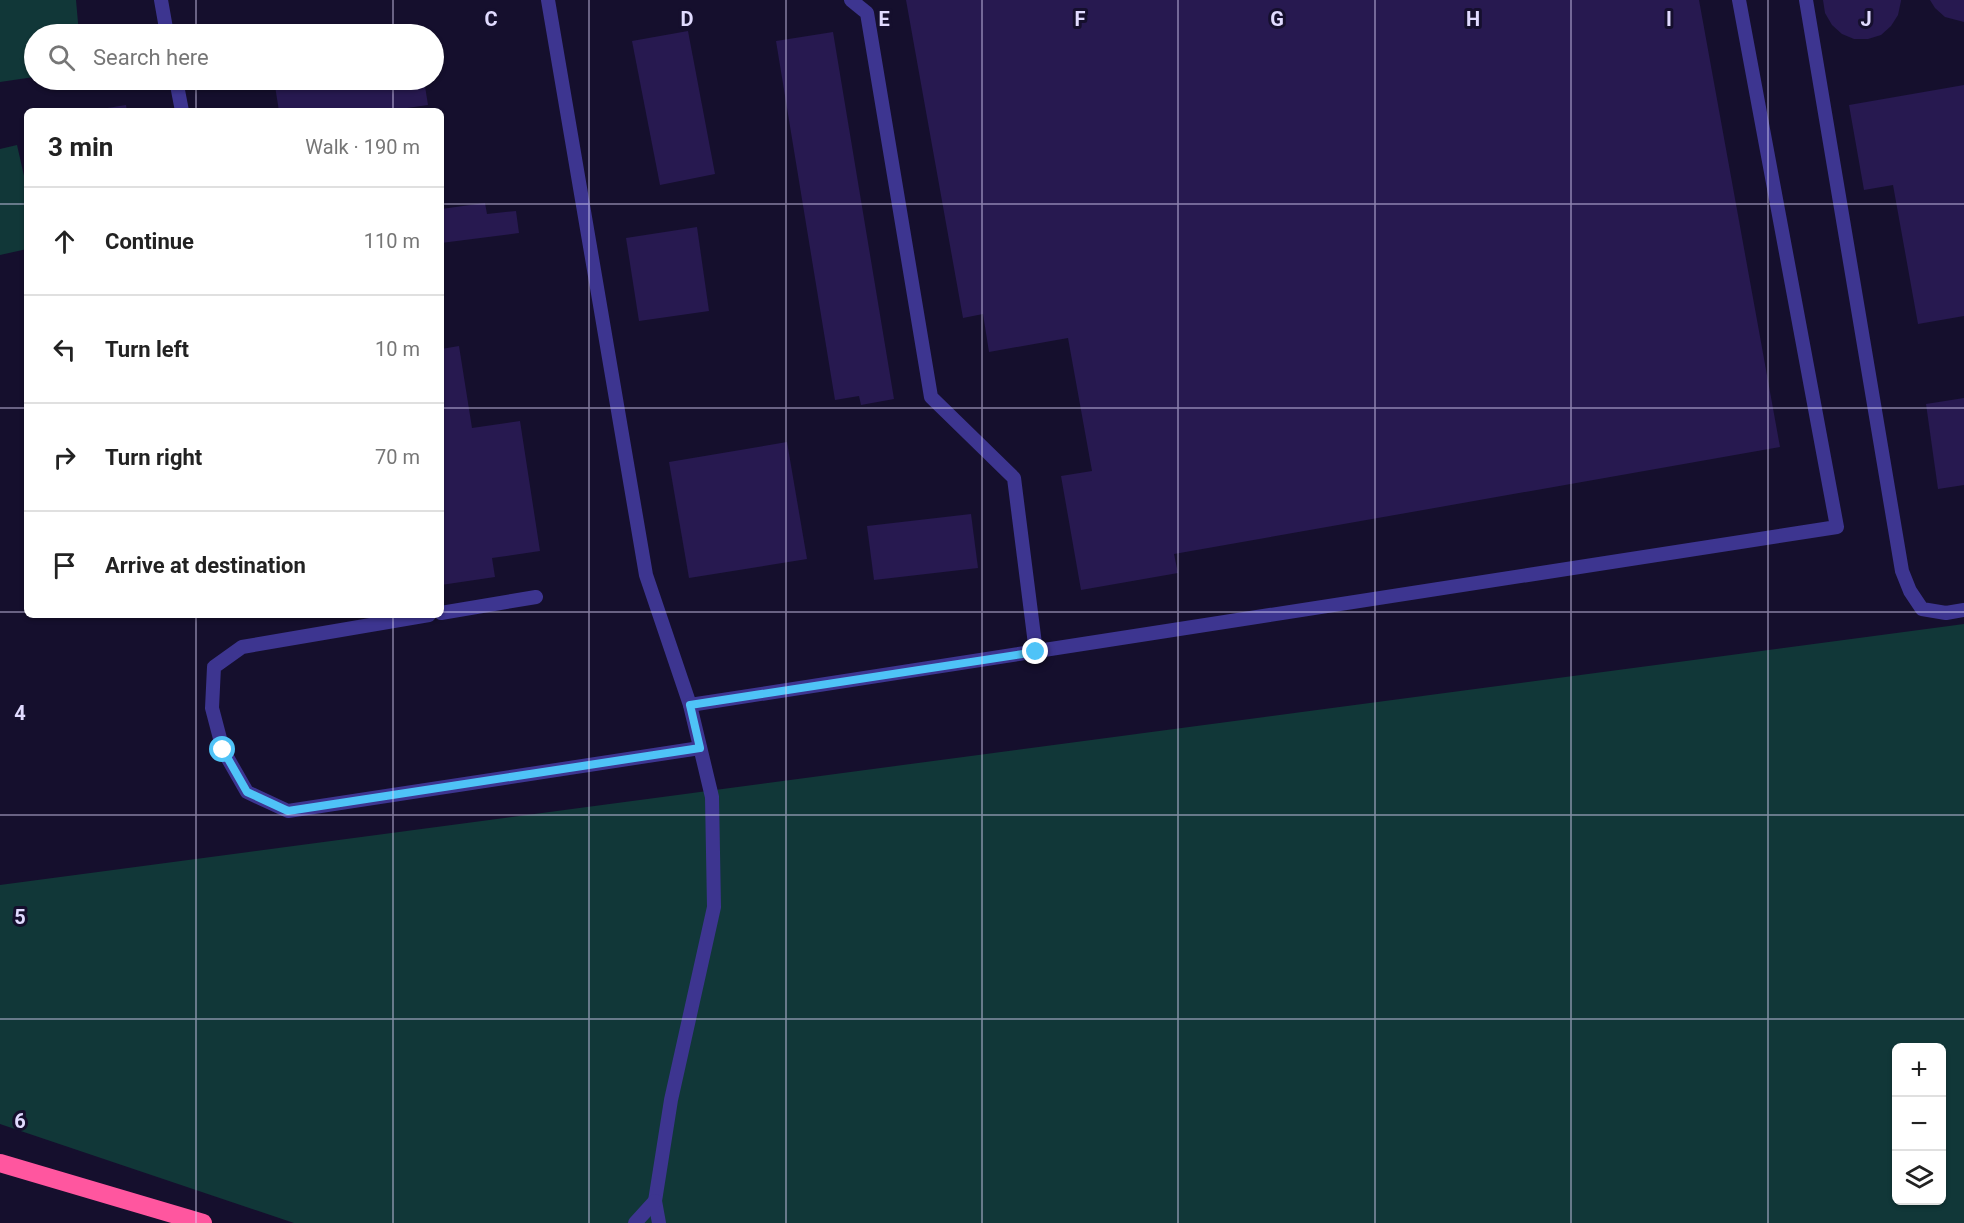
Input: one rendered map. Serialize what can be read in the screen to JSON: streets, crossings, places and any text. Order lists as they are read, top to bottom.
{
  "page": {
    "search": "Search here",
    "heading": ["3 min", "Walk · 190 m"],
    "list": [
      ["Continue", "110 m"],
      ["Turn left", "10 m"],
      ["Turn right", "70 m"],
      "Arrive at destination"
    ],
    "map_buttons": ["+", "−"]
  },
  "grid": {
    "columns": [
      "C",
      "D",
      "E",
      "F",
      "G",
      "H",
      "I",
      "J"
    ],
    "rows": ["4", "5", "6"]
  }
}
